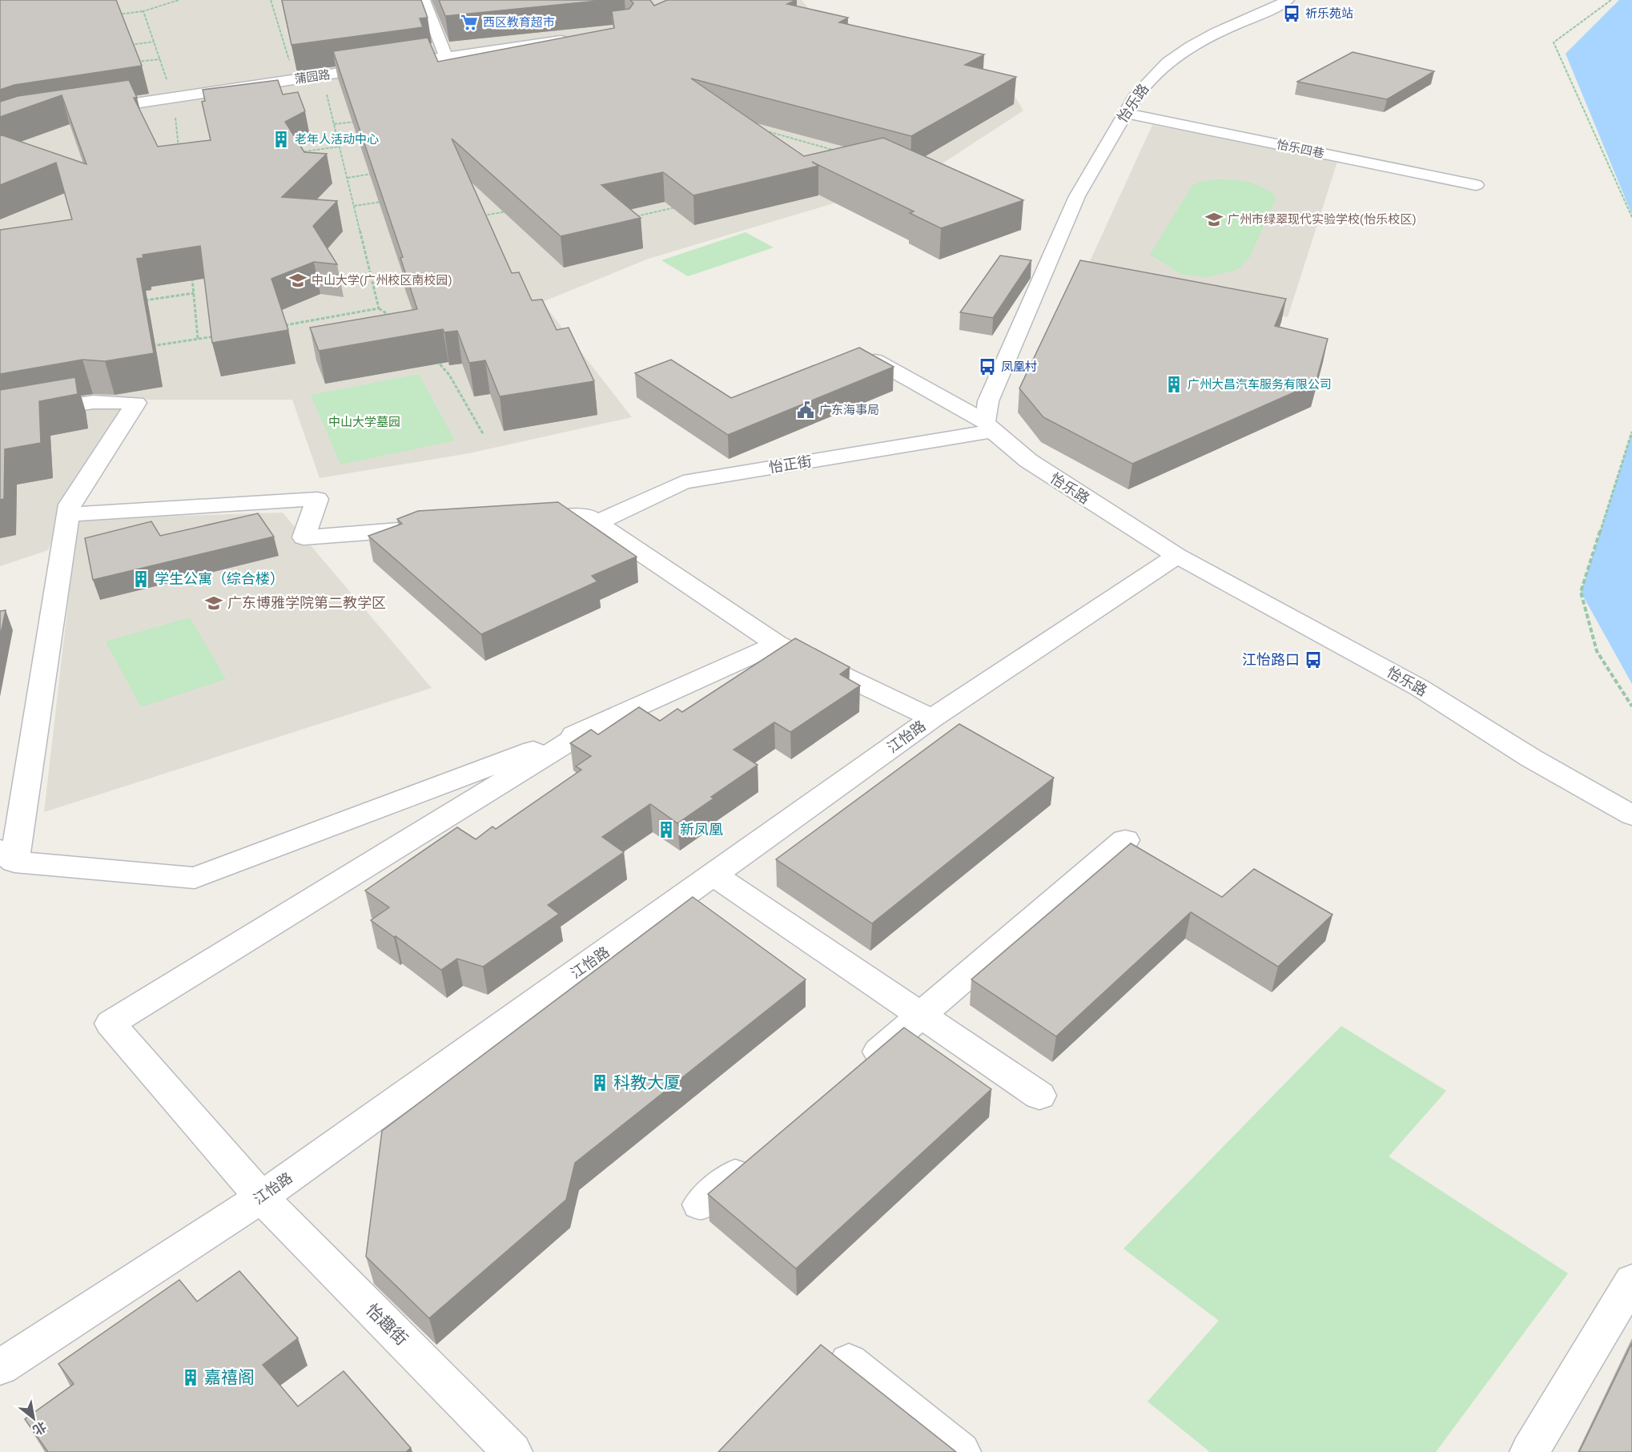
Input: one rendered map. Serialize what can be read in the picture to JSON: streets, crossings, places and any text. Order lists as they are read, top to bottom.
{
  "streets": {
    "street": [
      "蒲园路",
      "怡乐路",
      "怡乐四巷",
      "怡正街",
      "江怡路",
      "怡趣街"
    ]
  },
  "crossings": [
    ["怡乐路", "怡乐四巷"],
    ["怡乐路", "怡正街"],
    ["怡乐路", "江怡路"],
    ["江怡路", "怡趣街"]
  ],
  "parks": ["中山大学墓园"],
  "places": {
    "bus stop": ["祈乐苑站", "凤凰村", "江怡路口"],
    "supermarket": ["西区教育超市"],
    "building": [
      "老年人活动中心",
      "广州大昌汽车服务有限公司",
      "学生公寓（综合楼）",
      "新凤凰",
      "科教大厦",
      "嘉禧阁"
    ],
    "school or university": ["广州市绿翠现代实验学校(怡乐校区)", "中山大学(广州校区南校园)", "广东博雅学院第二教学区"],
    "public building": ["广东海事局"]
  },
  "north": "bottom right"
}
